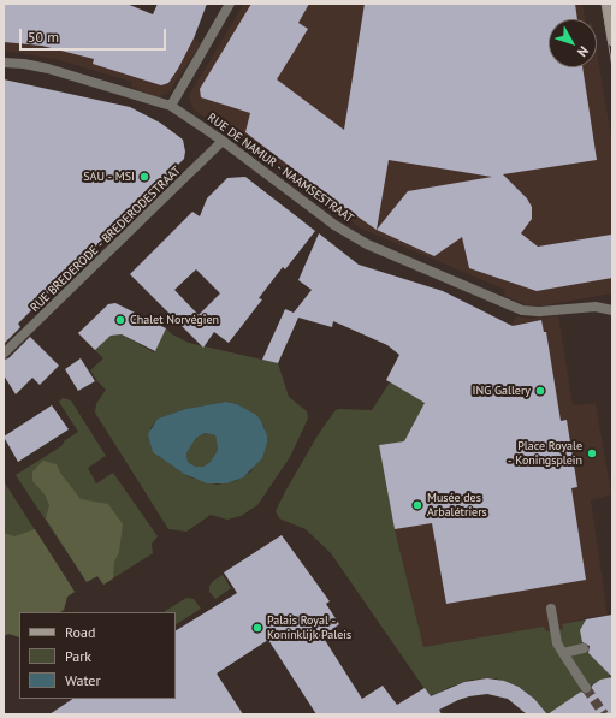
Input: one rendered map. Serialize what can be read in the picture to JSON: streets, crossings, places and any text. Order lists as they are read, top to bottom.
{
  "streets": {
    "street": ["RUE DE NAMUR - NAAMSESTRAAT", "RUE BREDERODE - BREDERODESTRAAT"]
  },
  "crossings": [
    ["RUE DE NAMUR - NAAMSESTRAAT", "RUE BREDERODE - BREDERODESTRAAT"]
  ],
  "places": [
    "SAU - MSI",
    "Chalet Norvégien",
    "ING Gallery",
    "Place Royale - Koningsplein",
    "Musée des Arbalétriers",
    "Palais Royal - Koninklijk Paleis"
  ],
  "legend": ["Road", "Park", "Water"],
  "scale_bar": "50 m",
  "north": "bottom right"
}
